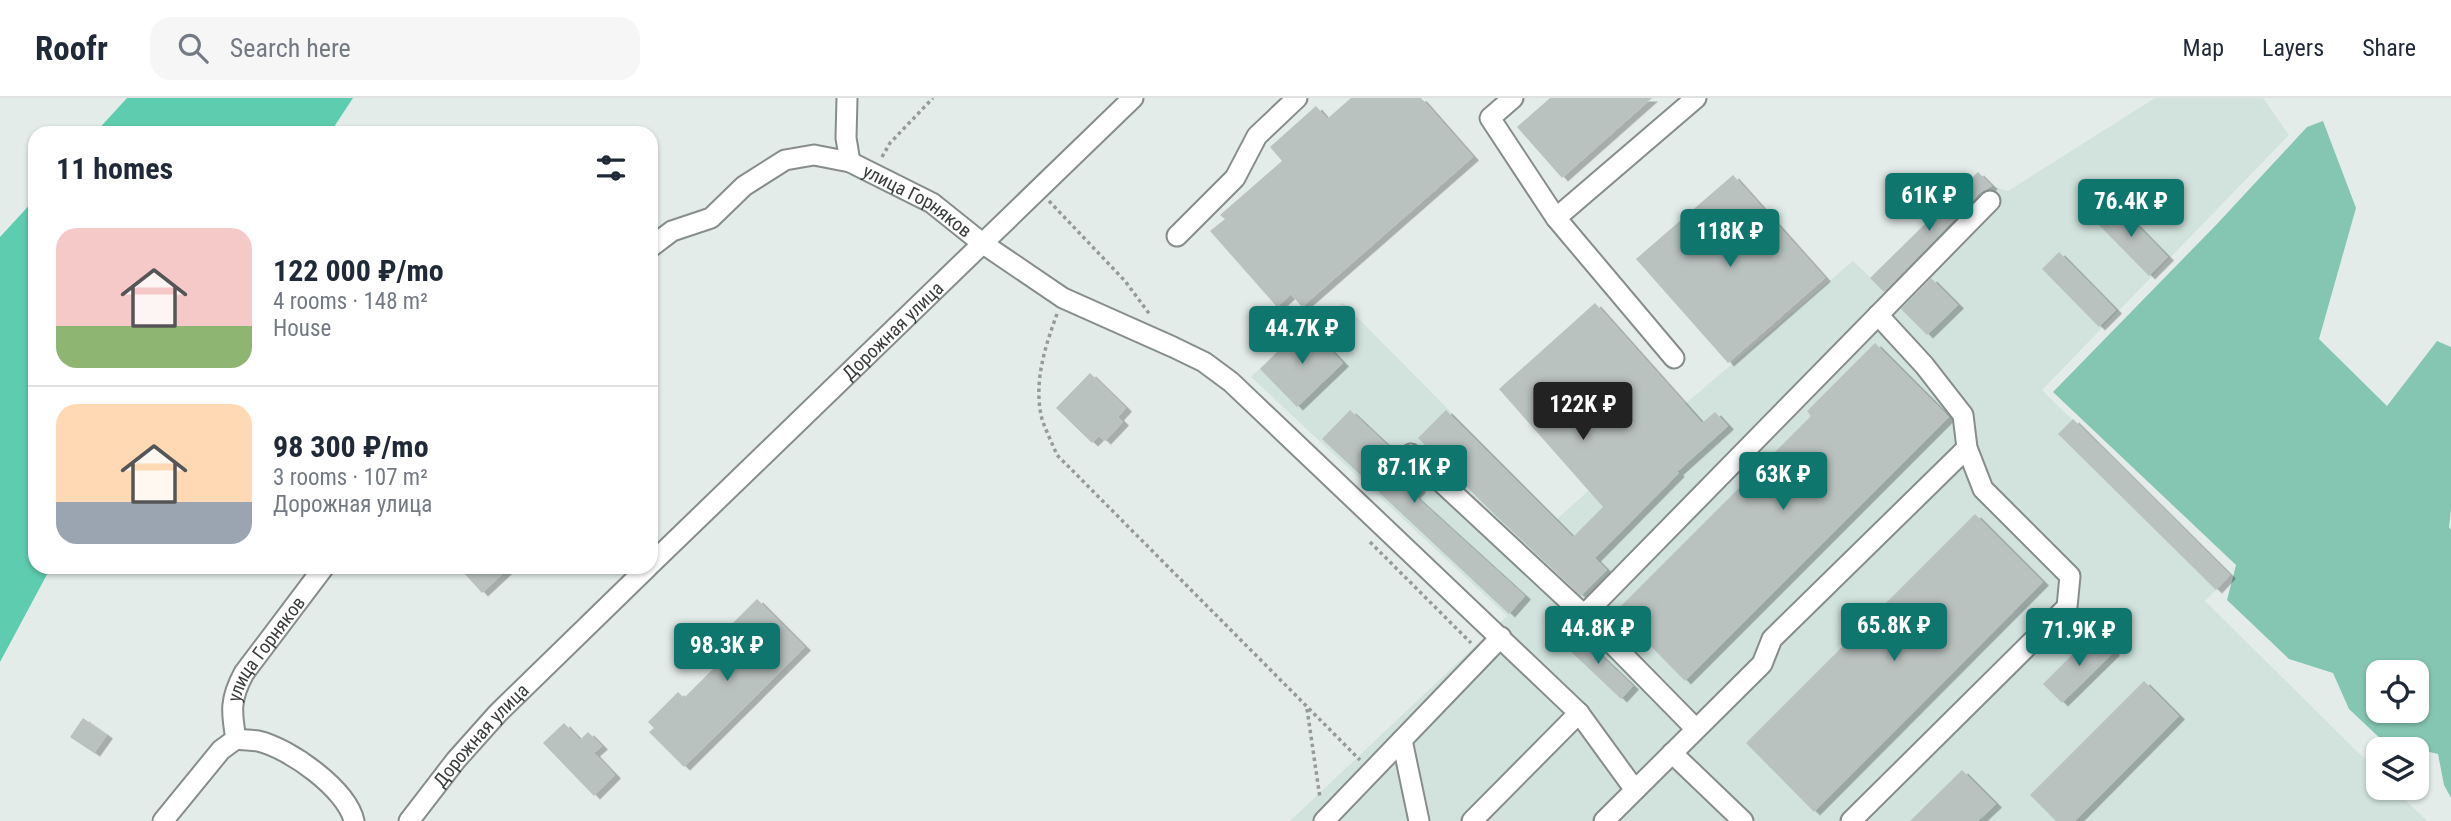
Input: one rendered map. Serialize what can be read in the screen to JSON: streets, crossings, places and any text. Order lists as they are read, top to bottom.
{
  "streets": {
    "street": ["улица Горняков", "Дорожная улица"]
  },
  "crossings": [
    ["улица Горняков", "Дорожная улица"]
  ],
  "page": {
    "header": "Roofr",
    "search": "Search here",
    "nav": ["Map", "Layers", "Share"],
    "heading": "11 homes",
    "price": [
      "61K ₽",
      "76.4K ₽",
      "118K ₽",
      "44.7K ₽",
      "122K ₽",
      "87.1K ₽",
      "63K ₽",
      "65.8K ₽",
      "44.8K ₽",
      "71.9K ₽",
      "98.3K ₽"
    ],
    "list": [
      {
        "name": "122 000 ₽/mo",
        "note": "4 rooms · 148 m² · House"
      },
      {
        "name": "98 300 ₽/mo",
        "note": "3 rooms · 107 m² · Дорожная улица"
      }
    ]
  }
}
